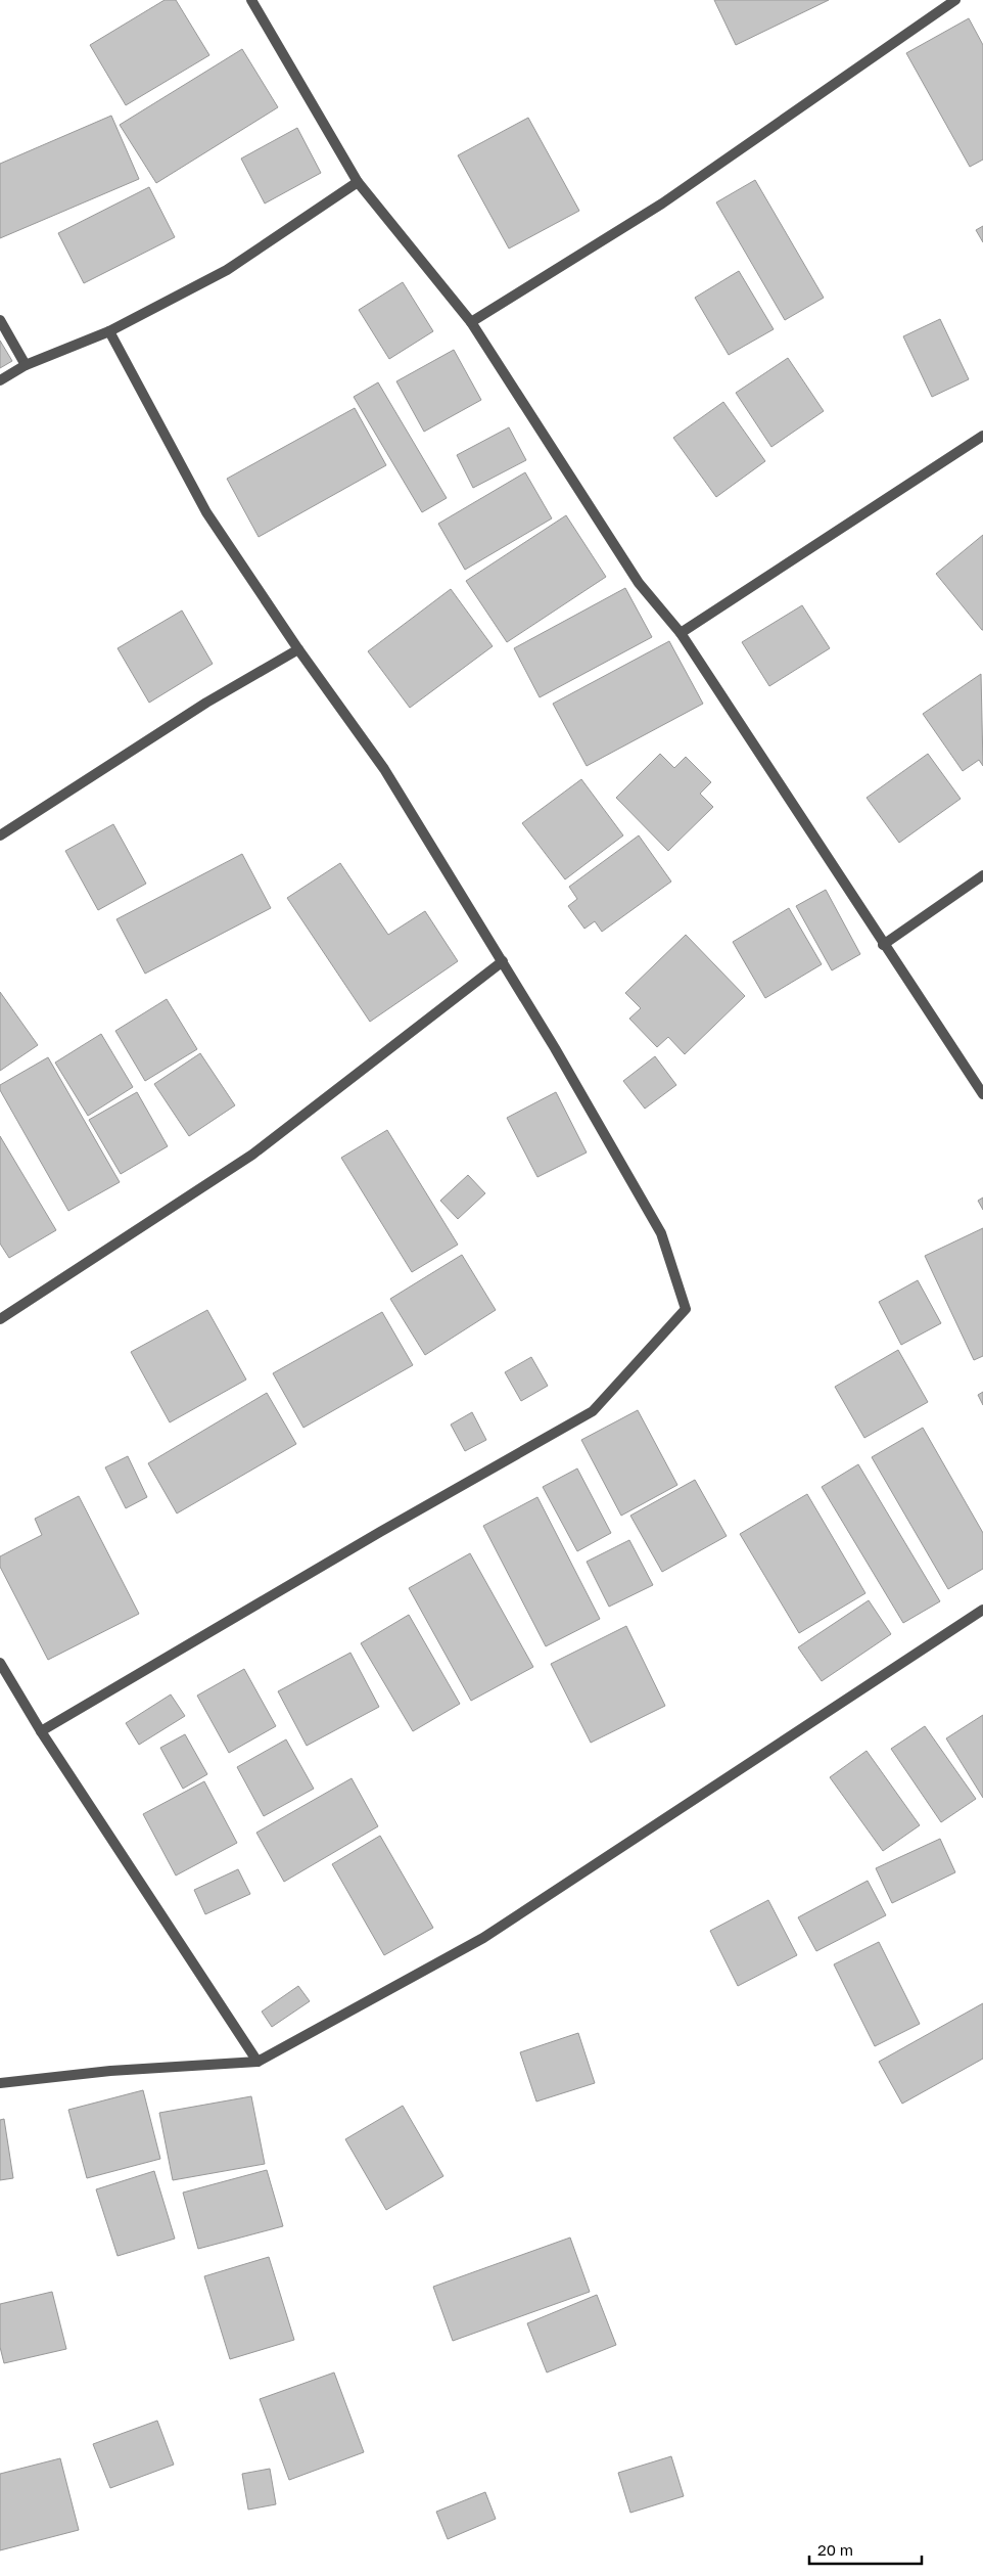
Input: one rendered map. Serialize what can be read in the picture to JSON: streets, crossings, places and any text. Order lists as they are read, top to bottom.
{
  "scale_bar": "20 m"
}
